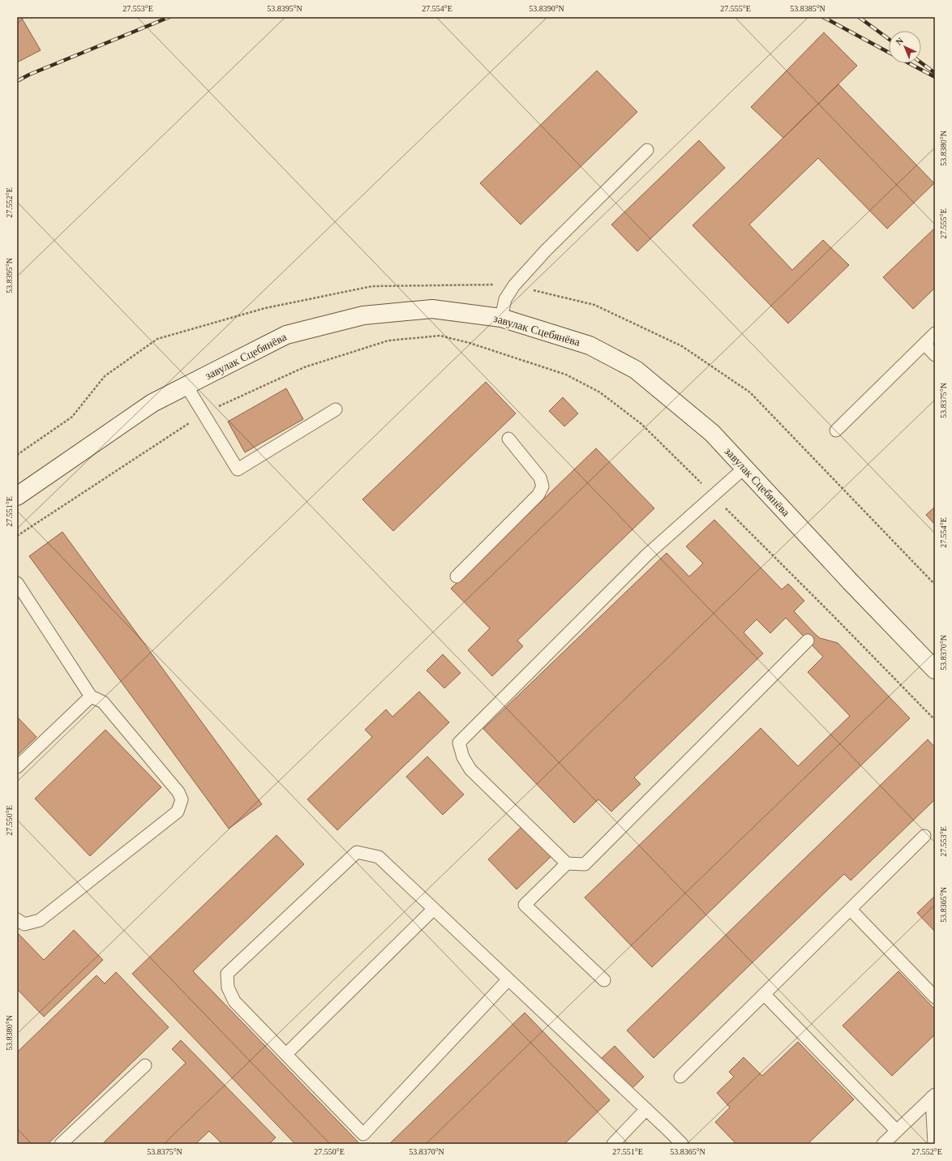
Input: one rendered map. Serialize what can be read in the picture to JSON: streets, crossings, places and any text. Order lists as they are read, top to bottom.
{
  "streets": {
    "street": ["завулак Сцебянёва"]
  },
  "north": "top left",
  "coordinates": [
    "27.553°E",
    "53.8395°N",
    "27.554°E",
    "53.8390°N",
    "27.555°E",
    "53.8385°N",
    "53.8380°N",
    "27.552°E",
    "53.8375°N",
    "27.551°E",
    "53.8370°N",
    "27.550°E",
    "53.8365°N"
  ]
}
